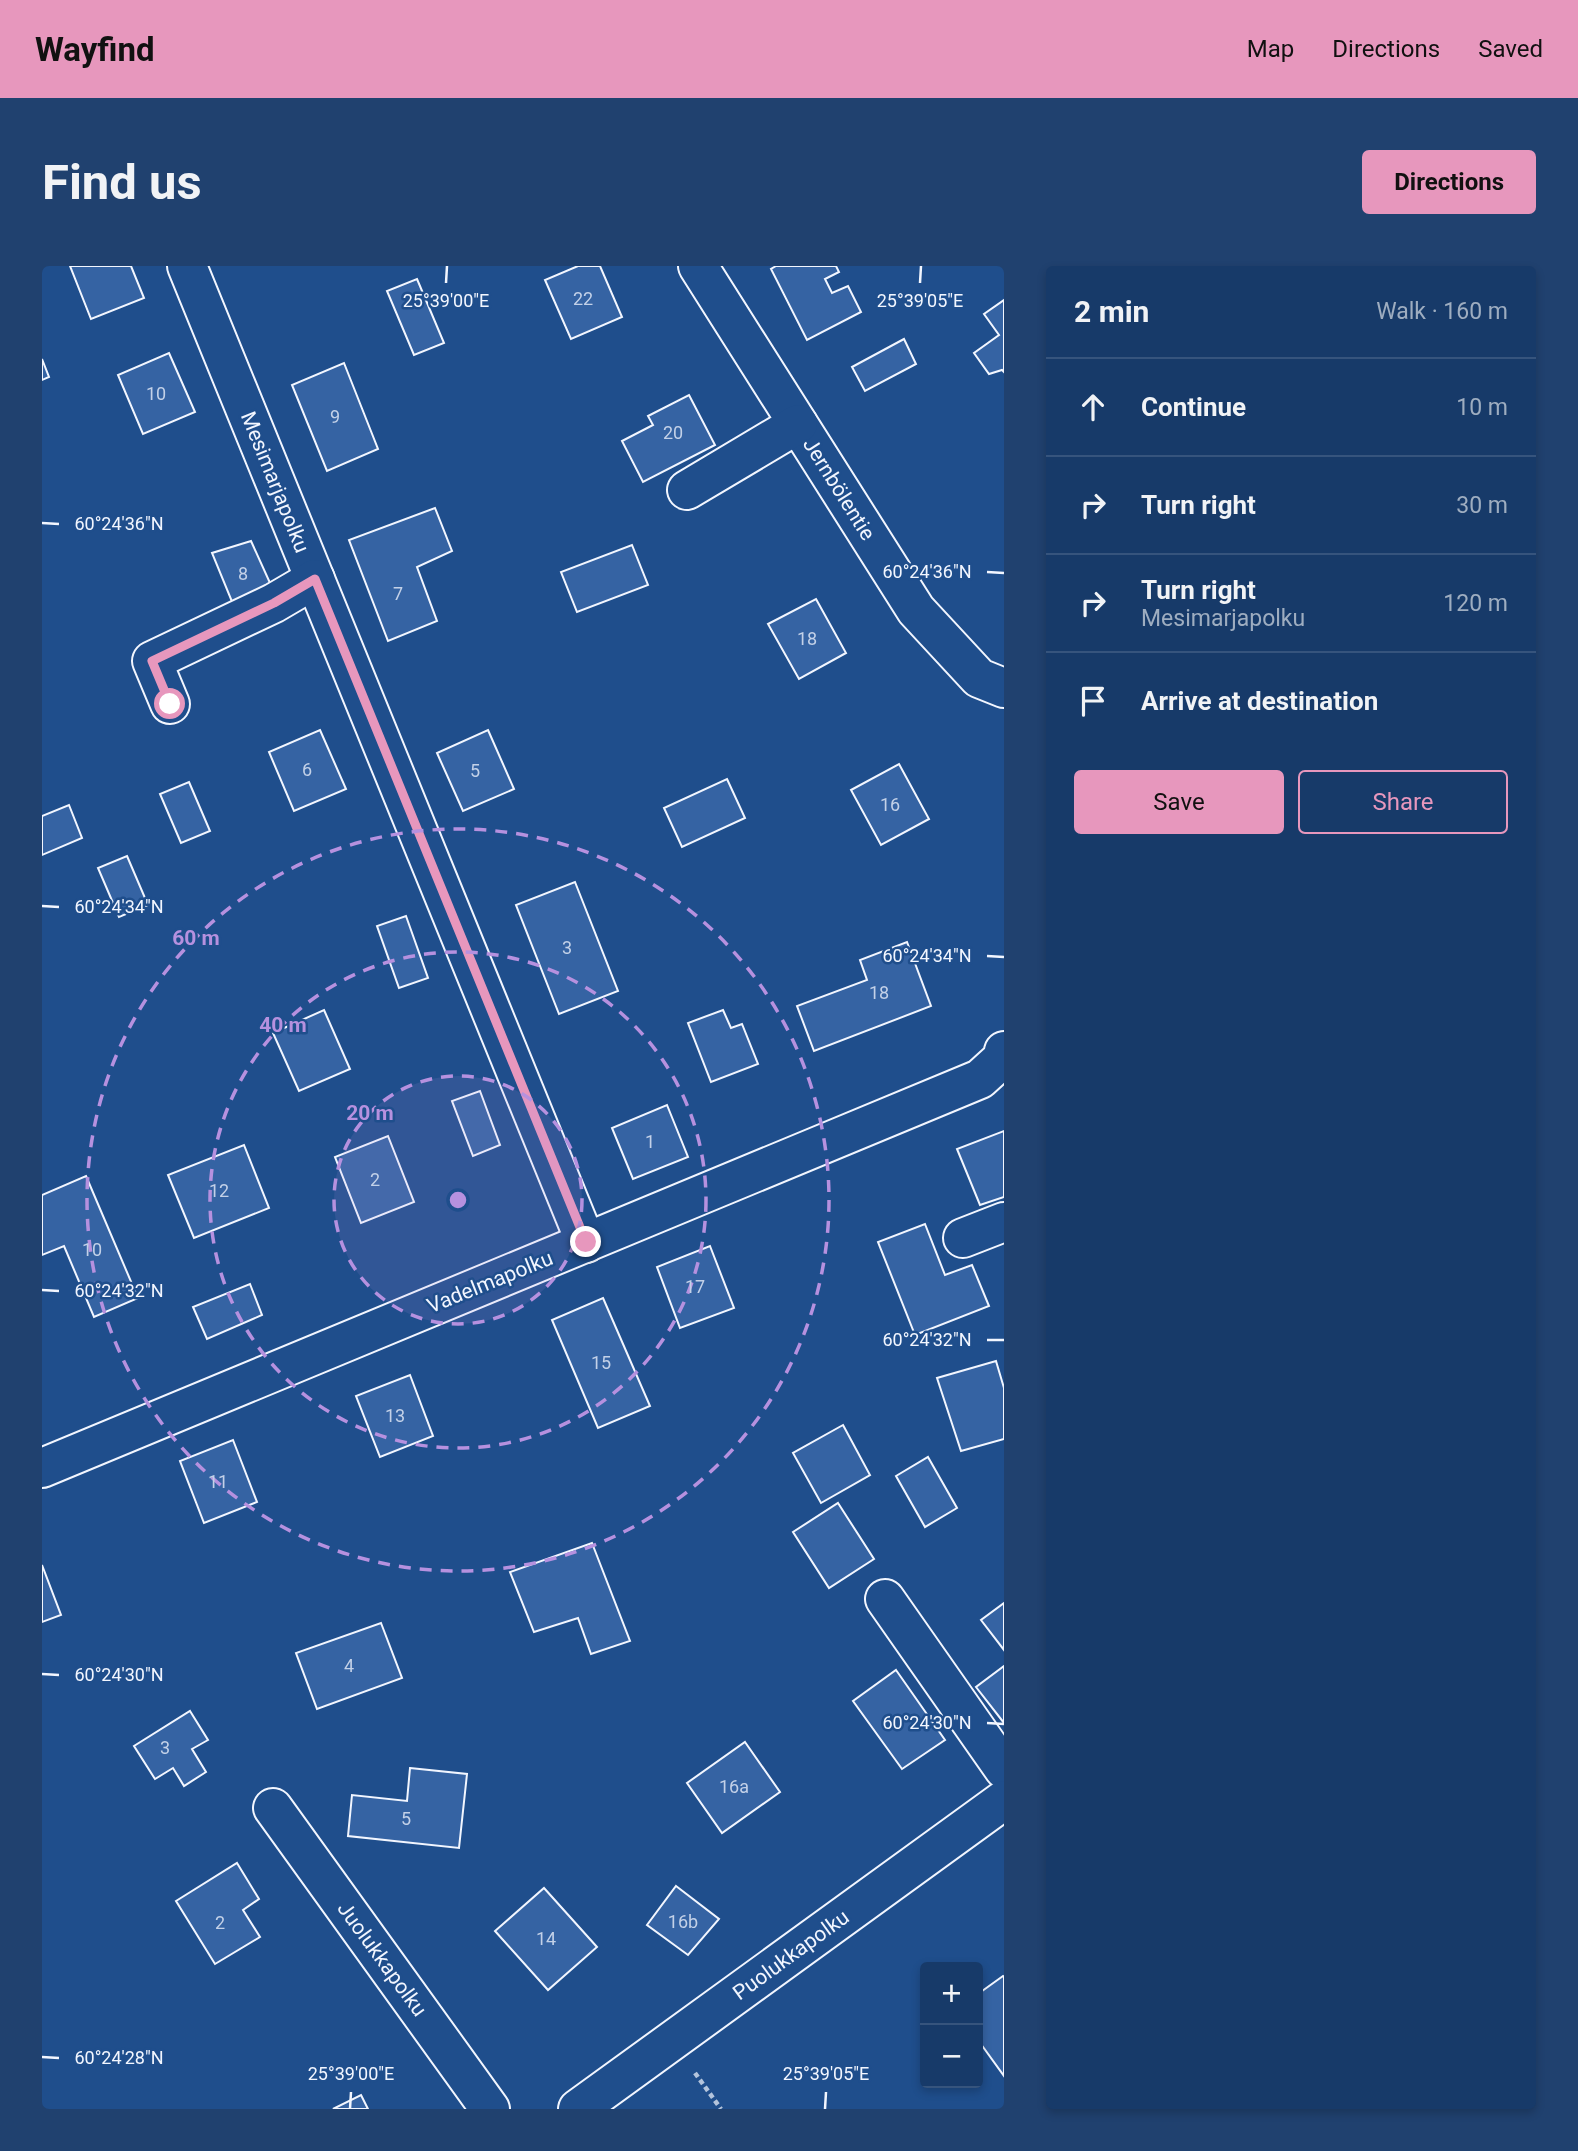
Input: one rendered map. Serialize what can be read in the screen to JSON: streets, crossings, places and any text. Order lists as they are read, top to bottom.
{
  "streets": {
    "street": [
      "Mesimarjapolku",
      "Jernbölentie",
      "Vadelmapolku",
      "Puolukkapolku",
      "Juolukkapolku"
    ]
  },
  "crossings": [
    ["Mesimarjapolku", "Vadelmapolku"]
  ],
  "house_numbers": [
    "22",
    "10",
    "9",
    "20",
    "8",
    "7",
    "18",
    "6",
    "5",
    "16",
    "3",
    "18",
    "1",
    "2",
    "12",
    "10",
    "17",
    "15",
    "13",
    "11",
    "4",
    "3",
    "16a",
    "5",
    "16b",
    "2",
    "14"
  ],
  "page": {
    "header": "Wayfind",
    "nav": ["Map", "Directions", "Saved"],
    "buttons": [
      "Directions",
      ["Save", "Share"]
    ],
    "title": "Find us",
    "heading": ["2 min", "Walk · 160 m"],
    "list": [
      ["Continue", "10 m"],
      ["Turn right", "30 m"],
      ["Turn right", "Mesimarjapolku", "120 m"],
      "Arrive at destination"
    ],
    "map_buttons": ["+", "−"]
  },
  "coordinates": [
    "25°39'00\"E",
    "25°39'05\"E",
    "60°24'36\"N",
    "60°24'34\"N",
    "60°24'32\"N",
    "60°24'30\"N",
    "60°24'28\"N"
  ],
  "rings": ["60 m", "40 m", "20 m"]
}
